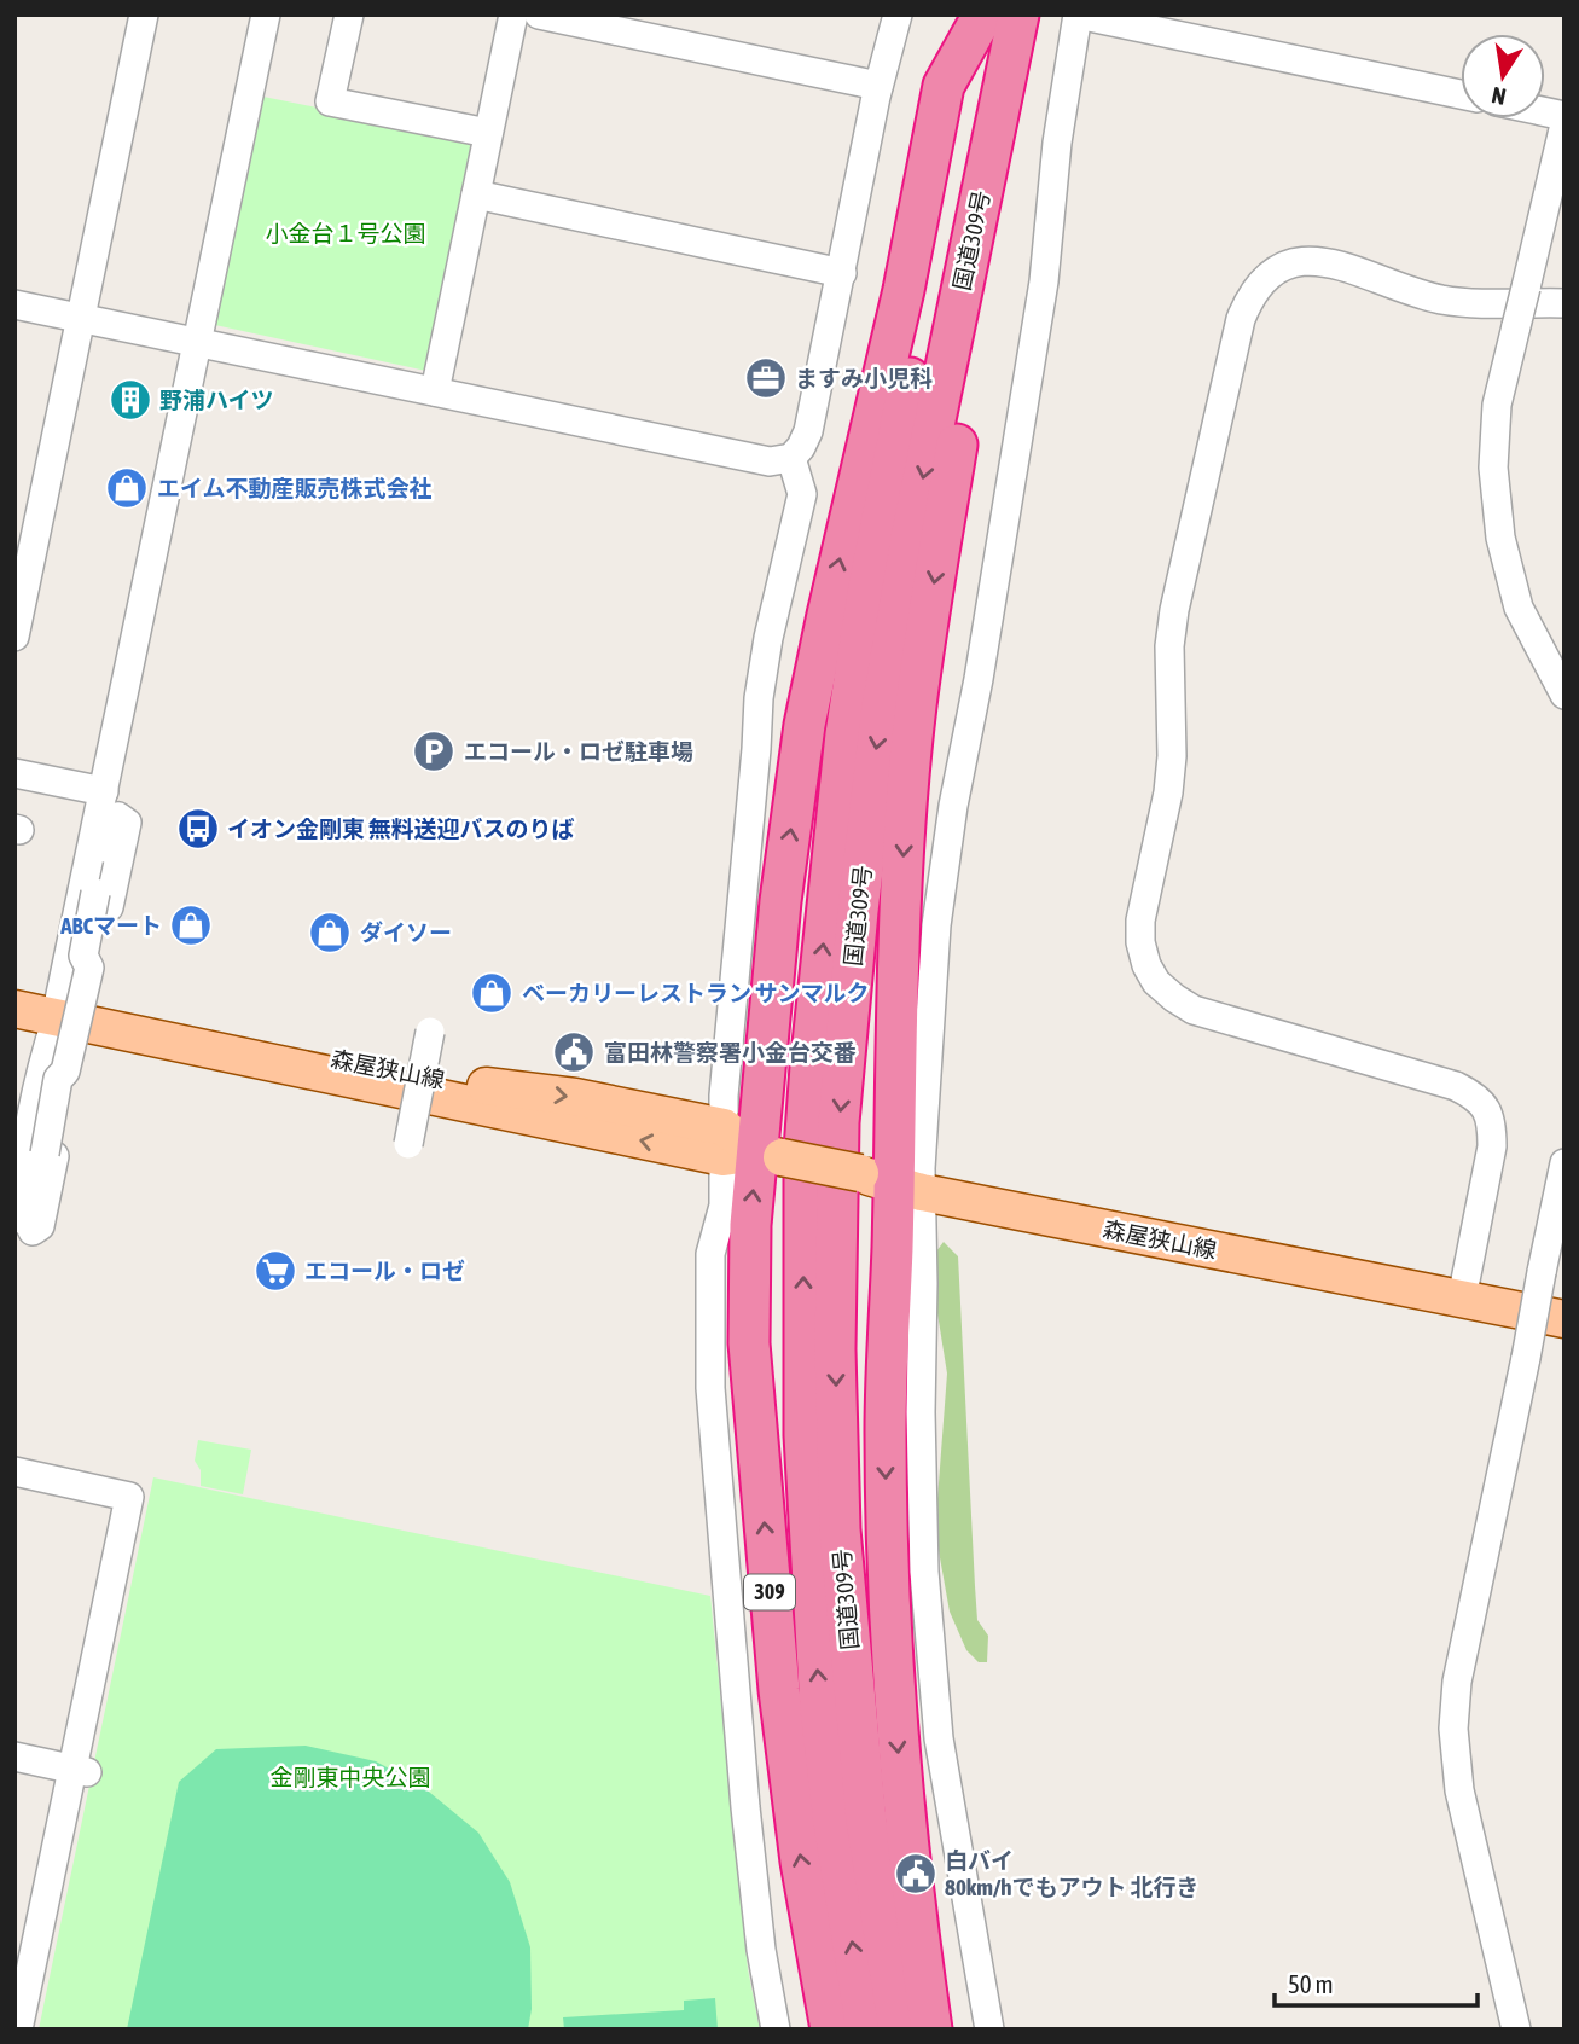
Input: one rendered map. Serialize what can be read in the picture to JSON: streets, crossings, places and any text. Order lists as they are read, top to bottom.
{
  "streets": {
    "highway": ["国道309号", "309"],
    "main road": ["森屋狭山線"]
  },
  "crossings": [
    ["森屋狭山線", "309"]
  ],
  "parks": ["小金台１号公園", "金剛東中央公園"],
  "places": {
    "office": ["ますみ小児科"],
    "building": ["野浦ハイツ"],
    "shop": [
      "エイム不動産販売株式会社",
      "ABCマート",
      "ダイソー",
      "ベーカリーレストラン サンマルク"
    ],
    "parking": ["エコール・ロゼ駐車場"],
    "bus stop": ["イオン金剛東 無料送迎バスのりば"],
    "public building": ["富田林警察署小金台交番", "白バイ 80km/hでもアウト 北行き"],
    "supermarket": ["エコール・ロゼ"]
  },
  "scale_bar": "50 m",
  "north": "bottom"
}
